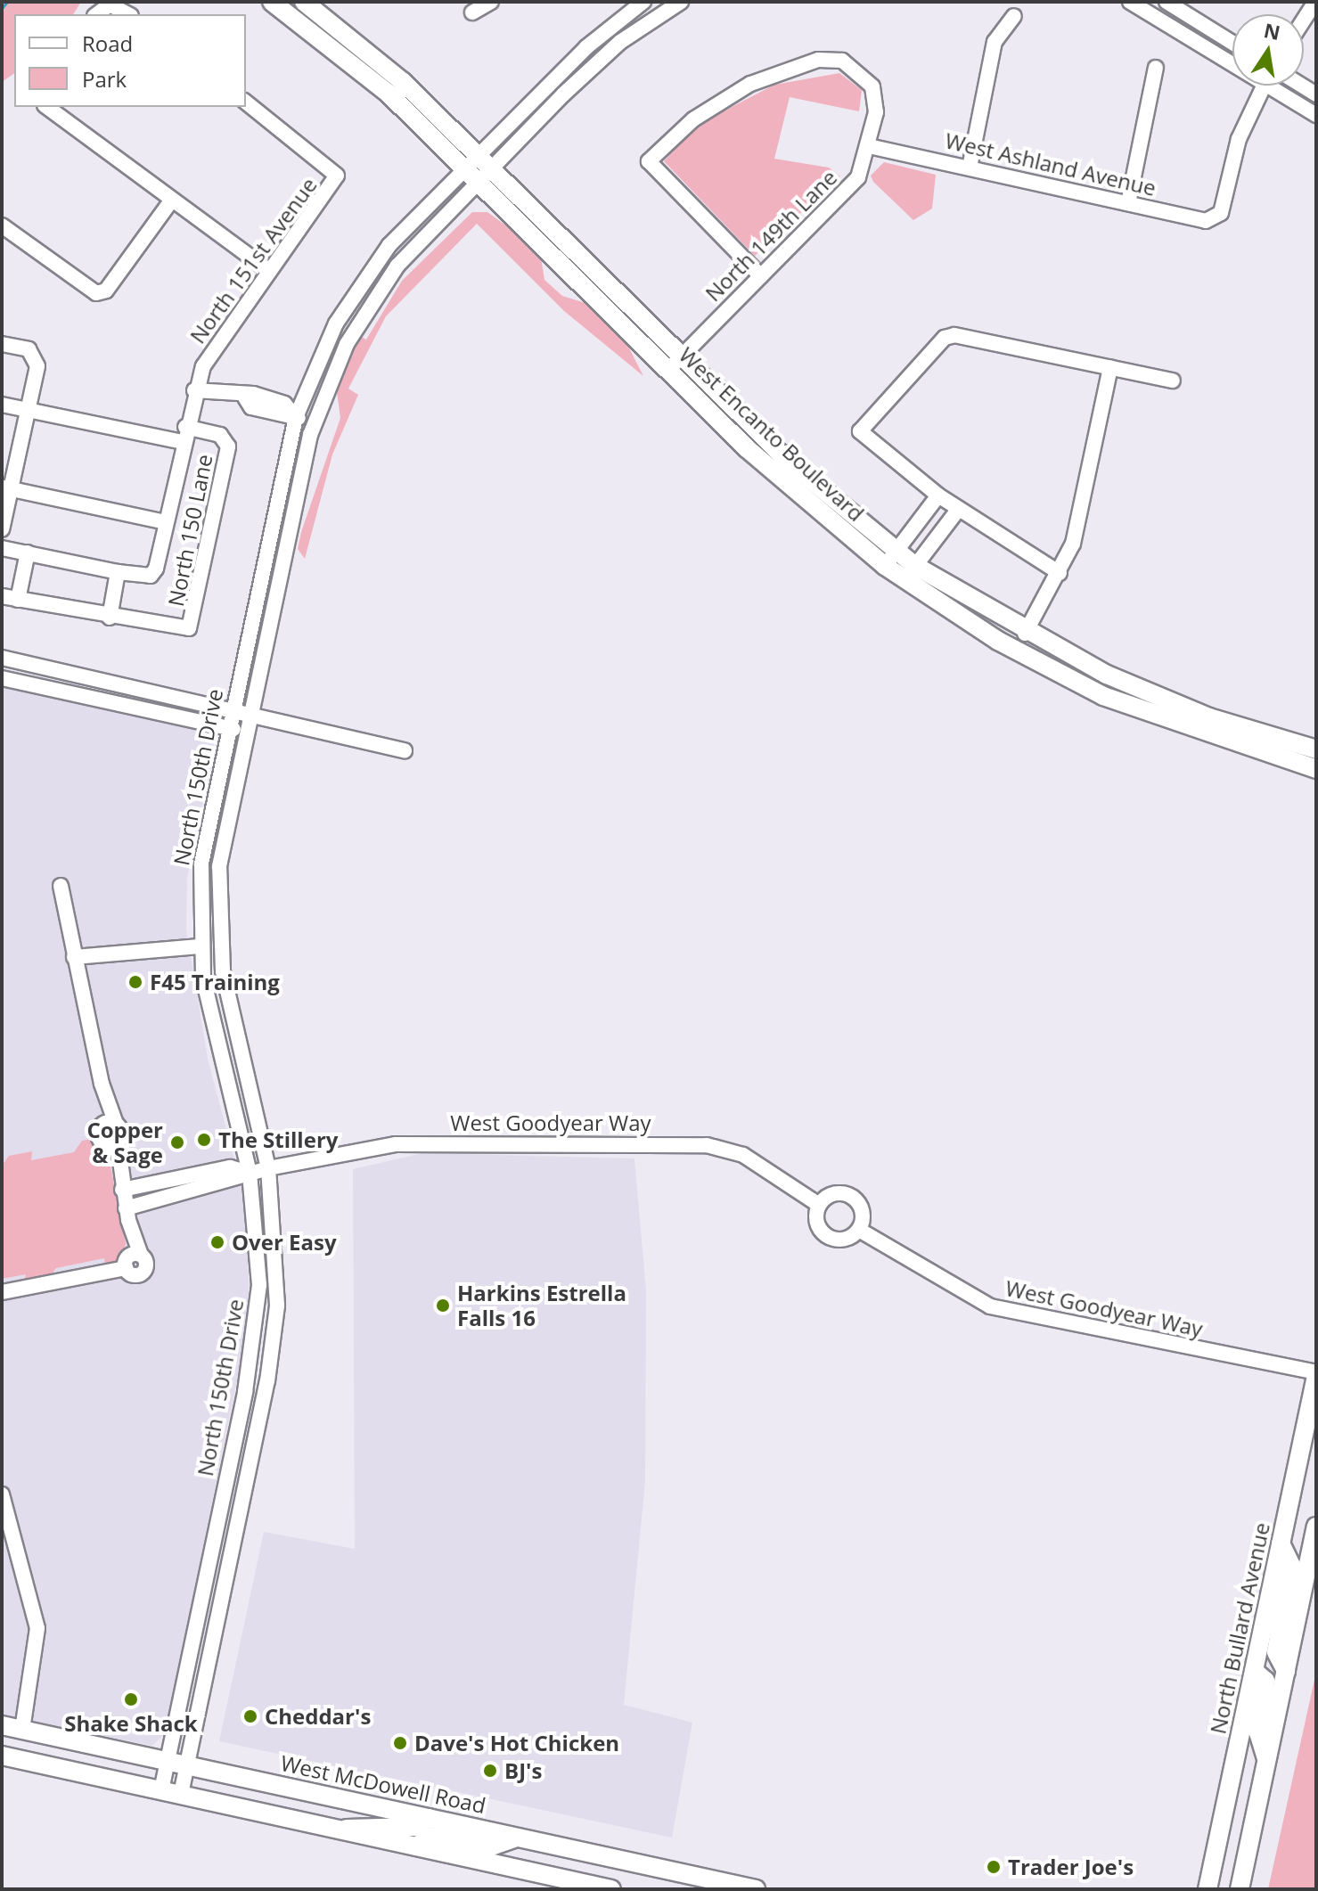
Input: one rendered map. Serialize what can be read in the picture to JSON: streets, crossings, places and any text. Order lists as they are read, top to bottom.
{
  "streets": {
    "main road": ["West Encanto Boulevard", "North Bullard Avenue", "West McDowell Road"],
    "street": [
      "West Ashland Avenue",
      "North 149th Lane",
      "North 151st Avenue",
      "North 150 Lane",
      "North 150th Drive",
      "West Goodyear Way"
    ]
  },
  "crossings": [
    ["West Ashland Avenue", "North 149th Lane"],
    ["North 149th Lane", "West Encanto Boulevard"],
    ["North 151st Avenue", "North 150 Lane"],
    ["West Encanto Boulevard", "North 150th Drive"],
    ["North 150th Drive", "West Goodyear Way"],
    ["North 150th Drive", "West McDowell Road"],
    ["West Goodyear Way", "North Bullard Avenue"]
  ],
  "places": [
    "F45 Training",
    "The Stillery",
    "Copper & Sage",
    "Over Easy",
    "Harkins Estrella Falls 16",
    "Shake Shack",
    "Cheddar's",
    "Dave's Hot Chicken",
    "BJ's",
    "Trader Joe's"
  ],
  "legend": ["Road", "Park"],
  "north": "top"
}
